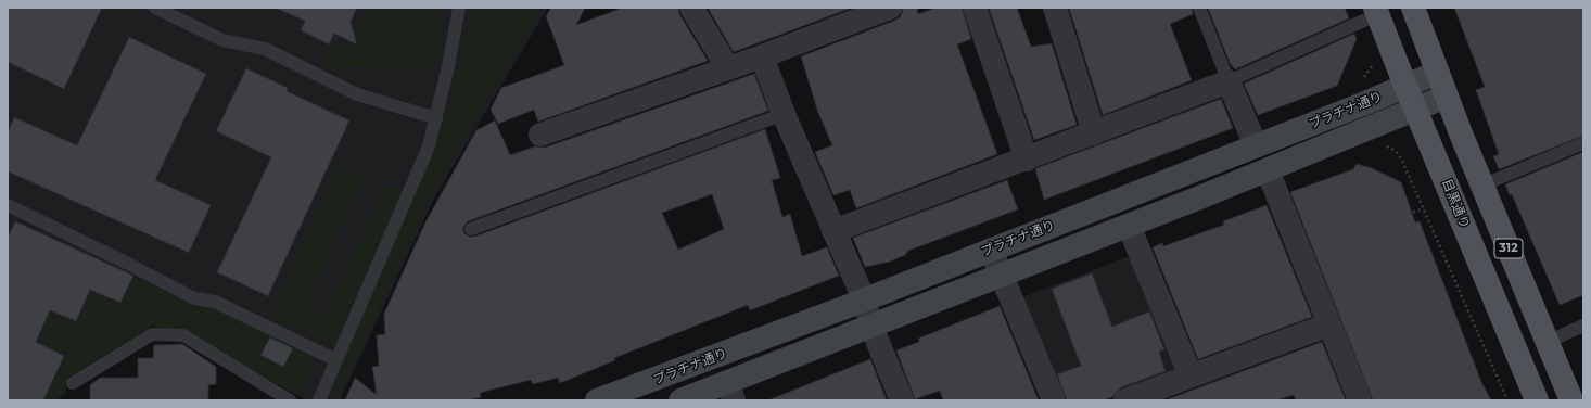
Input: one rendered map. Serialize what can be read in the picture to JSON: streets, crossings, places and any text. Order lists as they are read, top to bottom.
{
  "streets": {
    "main road": ["プラチナ通り", "目黒通り", "312"]
  },
  "crossings": [
    ["プラチナ通り", "目黒通り"],
    ["プラチナ通り", "312"]
  ]
}
